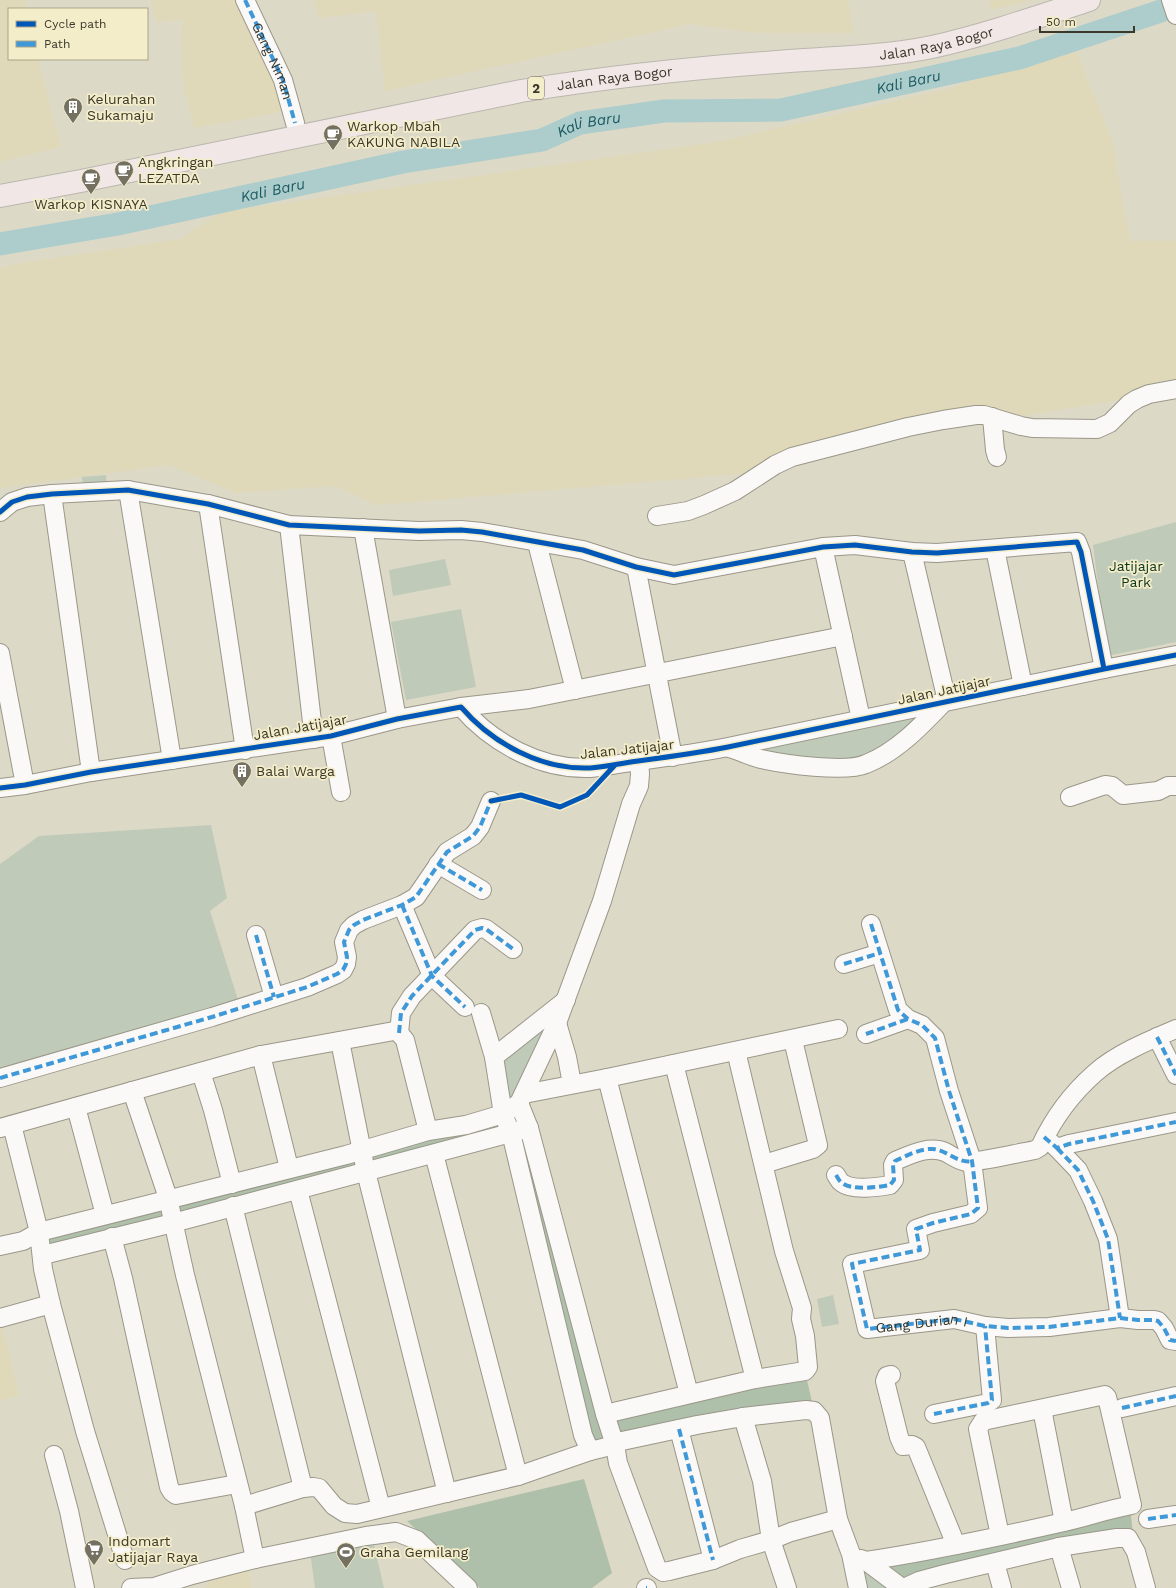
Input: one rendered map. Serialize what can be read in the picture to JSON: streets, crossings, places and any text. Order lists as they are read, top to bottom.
{
  "streets": {
    "highway": ["Jalan Raya Bogor", "2"],
    "street": ["Gang Niman", "Jalan Jatijajar", "Gang Durian I"]
  },
  "crossings": [
    ["Jalan Raya Bogor", "Gang Niman"]
  ],
  "water": ["Kali Baru"],
  "parks": ["Jatijajar Park"],
  "places": {
    "building": ["Kelurahan Sukamaju", "Balai Warga"],
    "cafe": ["Warkop Mbah KAKUNG NABILA", "Angkringan LEZATDA", "Warkop KISNAYA"],
    "supermarket": ["Indomart Jatijajar Raya"],
    "sports": ["Graha Gemilang"]
  },
  "legend": ["Cycle path", "Path"],
  "scale_bar": "50 m"
}
